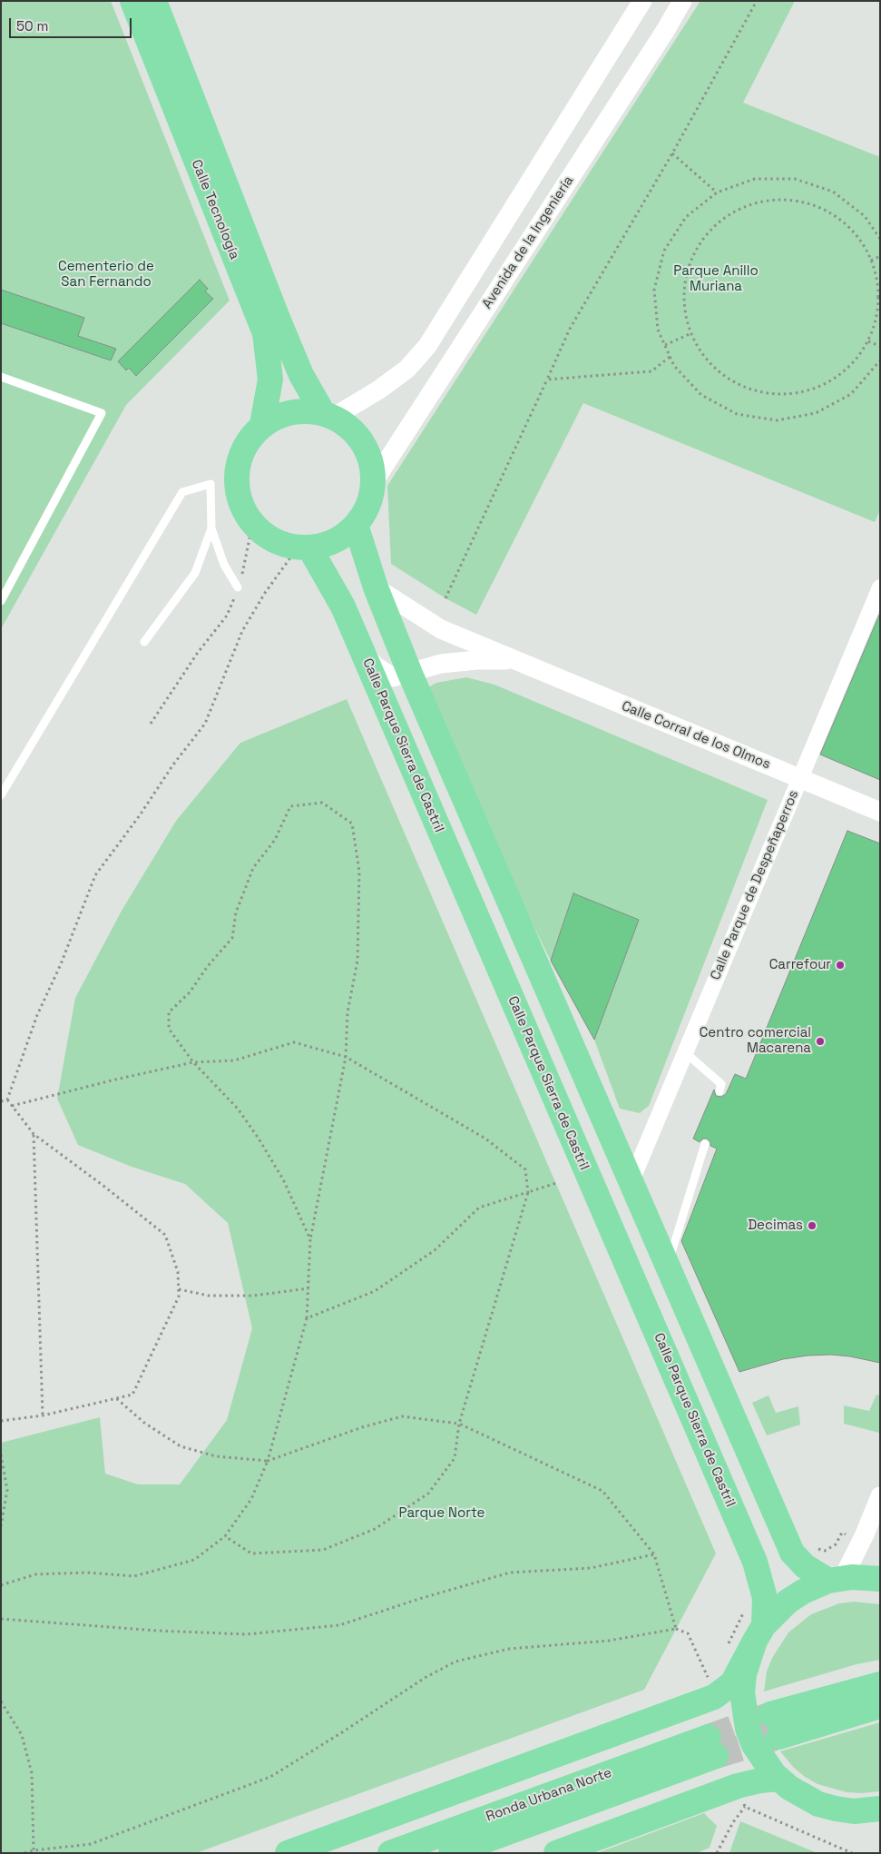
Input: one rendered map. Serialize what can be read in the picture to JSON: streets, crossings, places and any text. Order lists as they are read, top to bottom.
{
  "streets": {
    "main road": ["Calle Tecnología", "Calle Parque Sierra de Castril", "Ronda Urbana Norte"],
    "street": ["Avenida de la Ingeniería", "Calle Corral de los Olmos", "Calle Parque de Despeñaperros"]
  },
  "crossings": [
    ["Calle Tecnología", "Avenida de la Ingeniería"],
    ["Calle Tecnología", "Calle Parque Sierra de Castril"],
    ["Avenida de la Ingeniería", "Calle Parque Sierra de Castril"],
    ["Calle Corral de los Olmos", "Calle Parque de Despeñaperros"]
  ],
  "parks": ["Cementerio de San Fernando", "Parque Anillo Muriana", "Parque Norte"],
  "places": ["Carrefour", "Centro comercial Macarena", "Decimas"],
  "scale_bar": "50 m"
}
